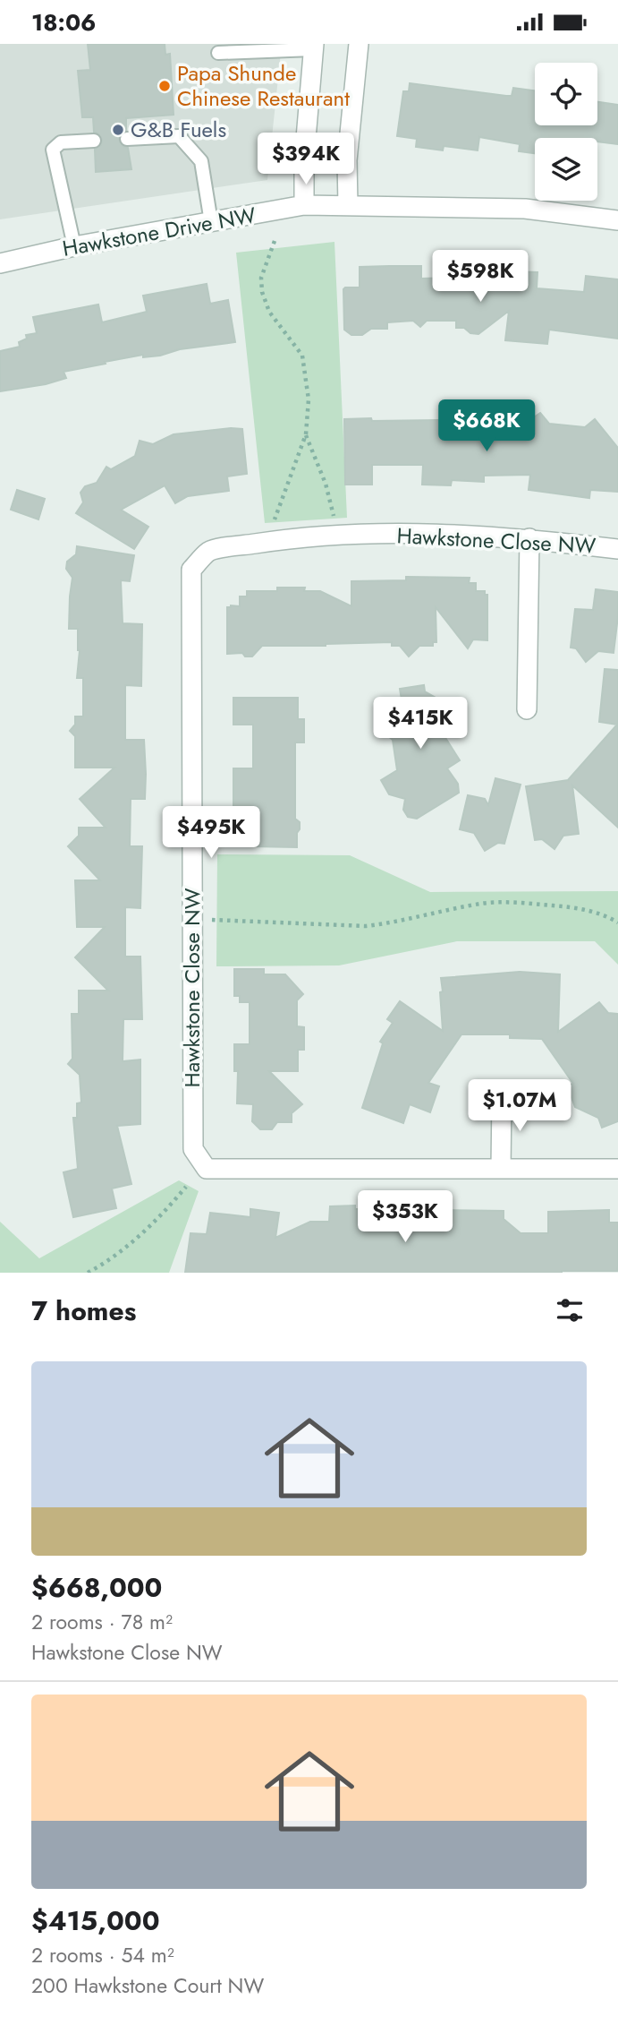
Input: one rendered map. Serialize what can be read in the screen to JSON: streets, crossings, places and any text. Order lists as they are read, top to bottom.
{
  "streets": {
    "street": ["Hawkstone Drive NW", "Hawkstone Close NW"]
  },
  "places": ["Papa Shunde Chinese Restaurant", "G&B Fuels"],
  "page": {
    "status": "18:06",
    "price": [
      "$394K",
      "$598K",
      "$668K",
      "$415K",
      "$495K",
      "$1.07M",
      "$353K"
    ],
    "heading": "7 homes",
    "list": [
      {
        "name": "$668,000",
        "note": "2 rooms · 78 m² · Hawkstone Close NW"
      },
      {
        "name": "$415,000",
        "note": "2 rooms · 54 m² · 200 Hawkstone Court NW"
      }
    ]
  }
}
